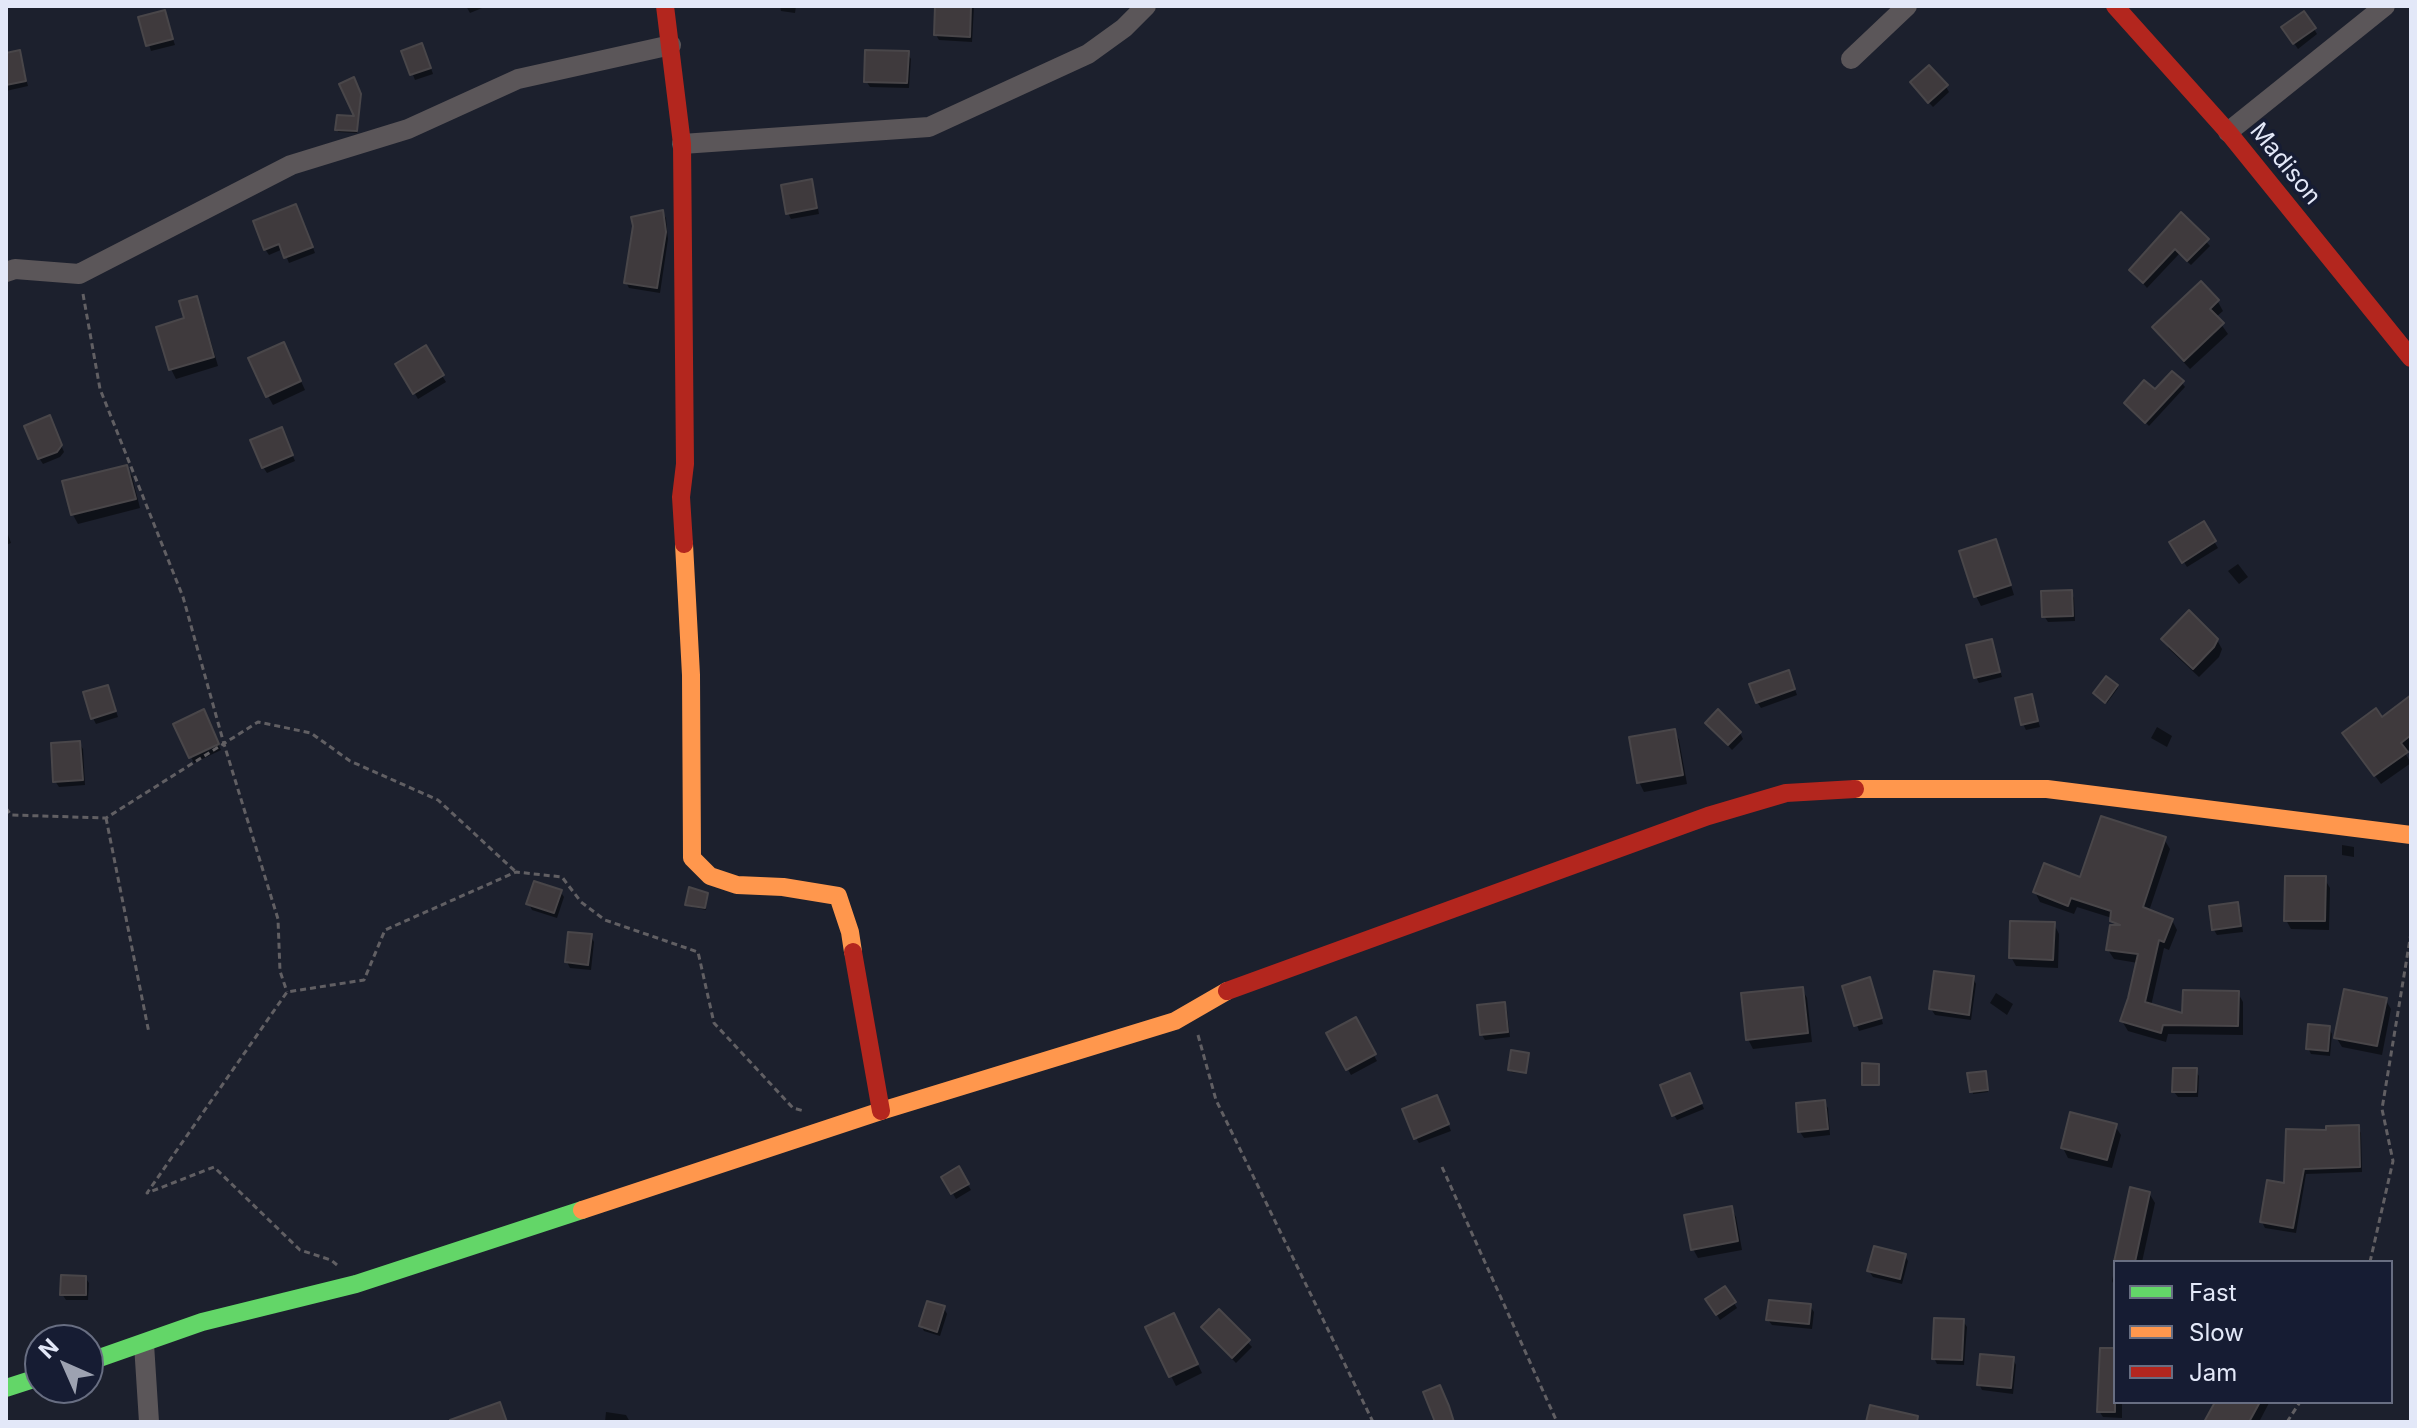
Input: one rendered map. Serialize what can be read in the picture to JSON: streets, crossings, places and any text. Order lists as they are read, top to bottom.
{
  "streets": {
    "street": ["Madison"]
  },
  "legend": ["Fast", "Slow", "Jam"],
  "north": "top left"
}
